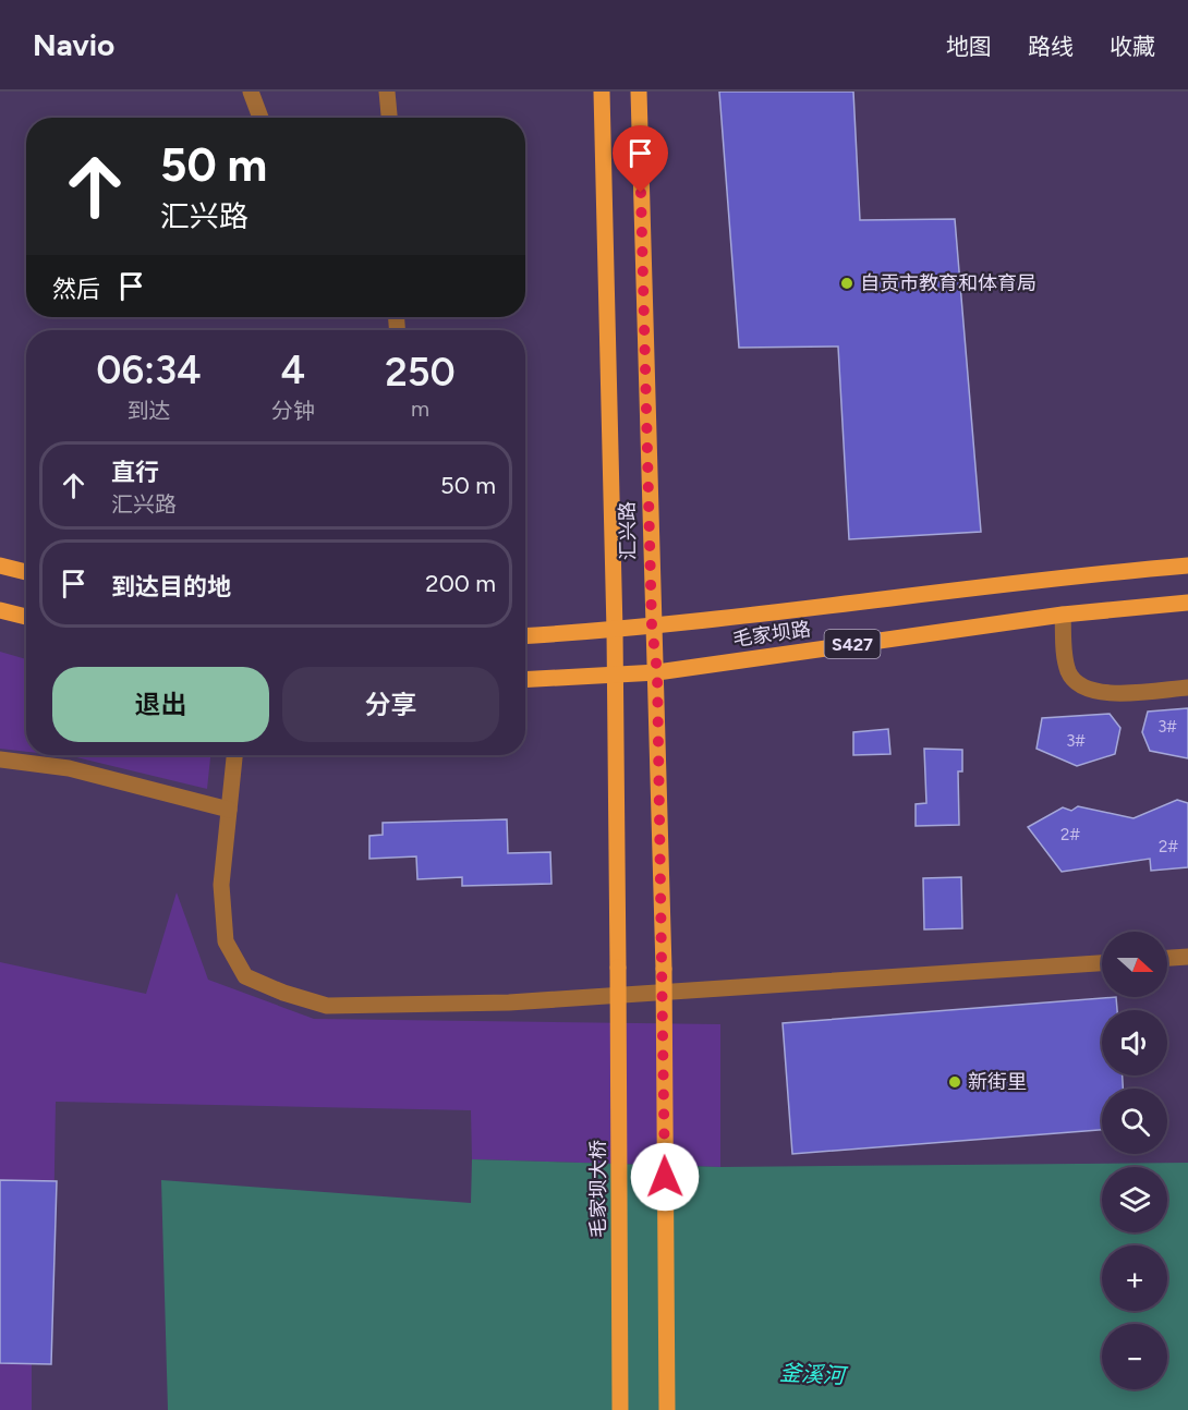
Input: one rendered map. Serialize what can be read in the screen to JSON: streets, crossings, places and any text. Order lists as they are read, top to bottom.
{
  "streets": {
    "main road": [
      "汇兴路",
      "毛家坝路",
      "S427",
      "毛家坝大桥"
    ]
  },
  "crossings": [
    ["汇兴路", "毛家坝路"],
    ["毛家坝路", "毛家坝大桥"]
  ],
  "water": ["釜溪河"],
  "places": ["自贡市教育和体育局", "新街里"],
  "house_numbers": [
    "3#",
    "3#",
    "2#",
    "2#"
  ],
  "north": "right",
  "page": {
    "header": "Navio",
    "nav": ["地图", "路线", "收藏"],
    "turn": ["50 m", "汇兴路"],
    "then": "然后",
    "eta": [
      "06:34",
      "到达",
      "4",
      "分钟",
      "250",
      "m"
    ],
    "list": [
      {
        "name": "直行",
        "note": "汇兴路",
        "value": "50 m"
      },
      {
        "name": "到达目的地",
        "value": "200 m"
      }
    ],
    "buttons": ["退出", "分享"],
    "map_buttons": ["+", "−"]
  }
}
